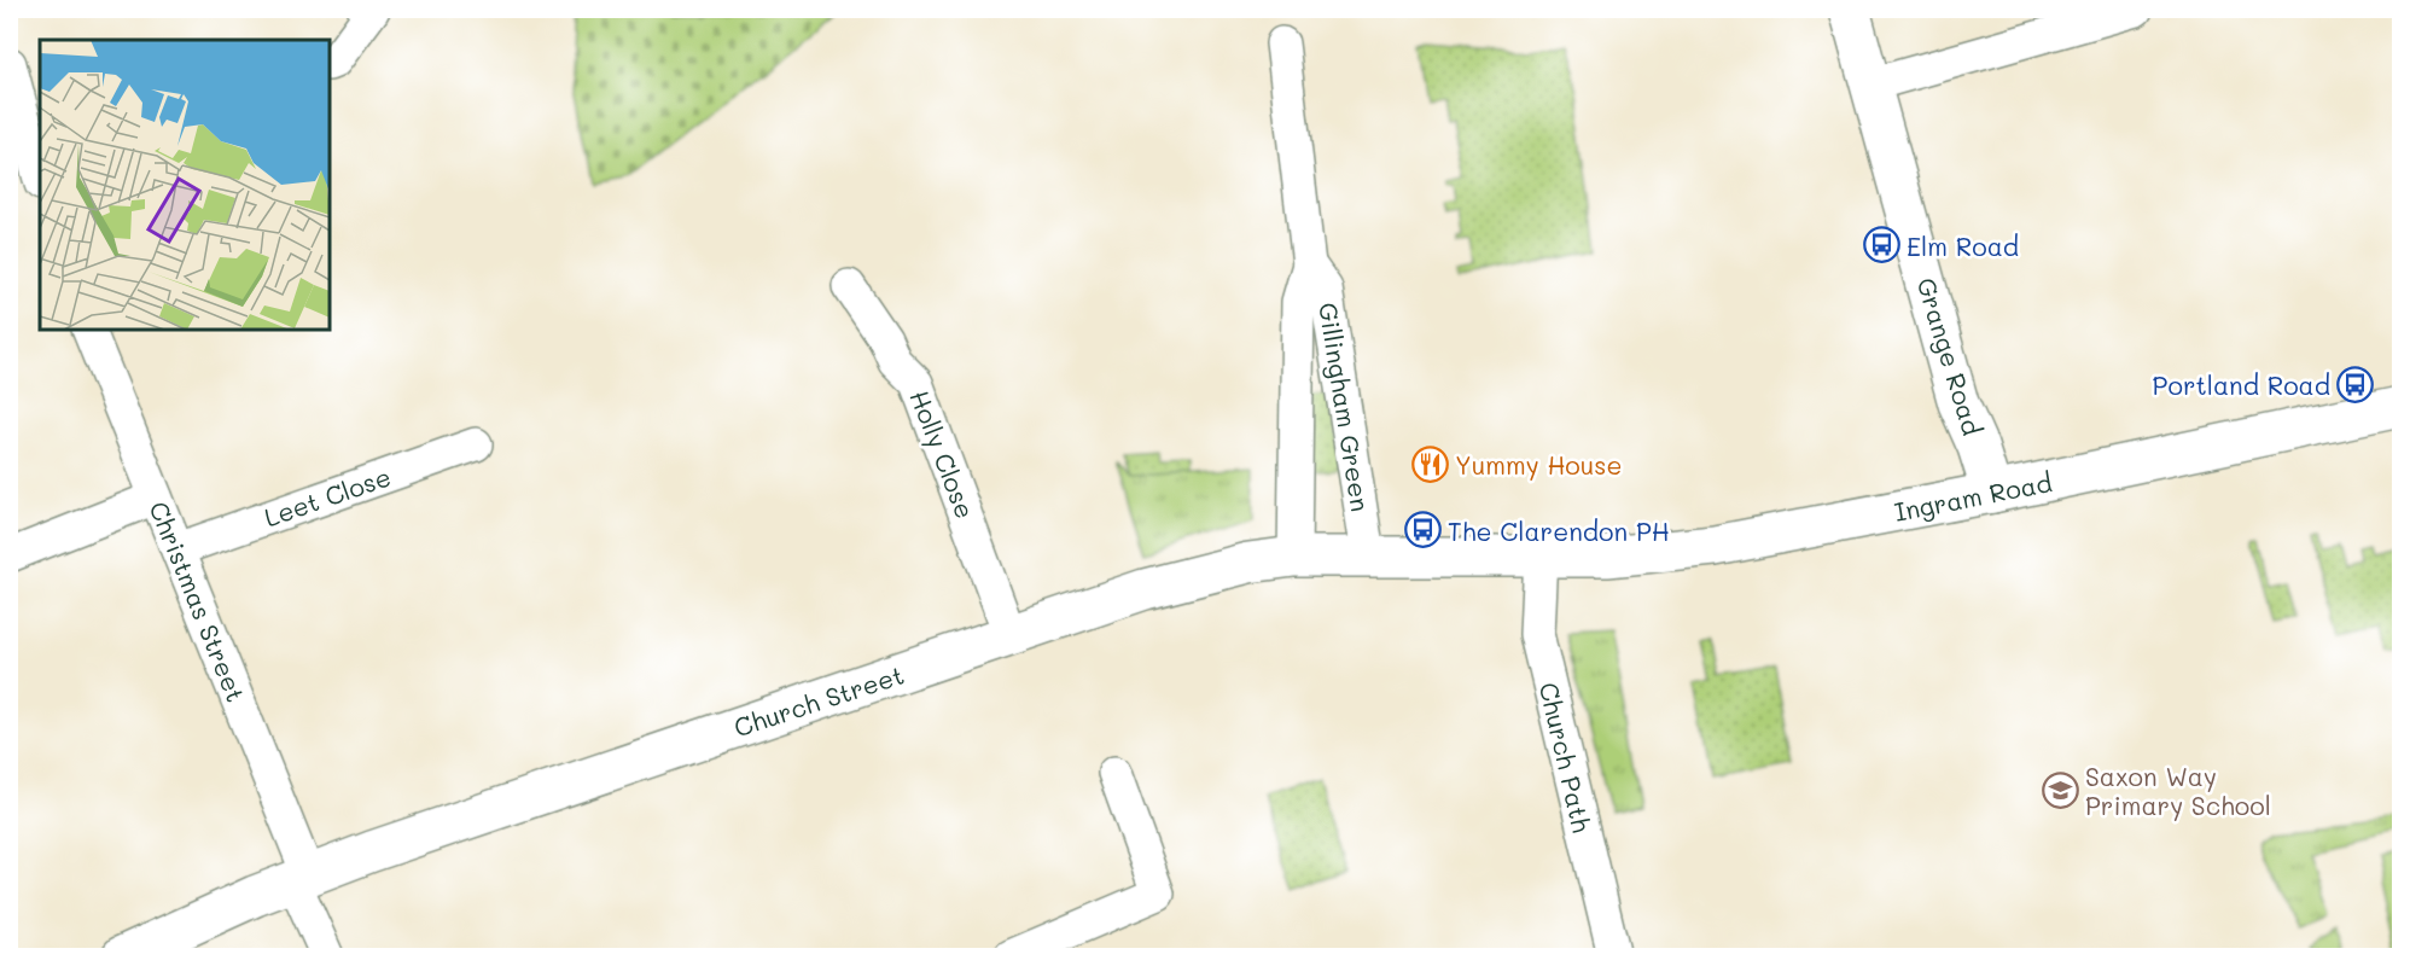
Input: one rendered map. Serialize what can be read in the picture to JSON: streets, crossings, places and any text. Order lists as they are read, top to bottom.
{
  "streets": {
    "street": [
      "Grange Road",
      "Gillingham Green",
      "Holly Close",
      "Leet Close",
      "Ingram Road",
      "Christmas Street",
      "Church Street",
      "Church Path"
    ]
  },
  "crossings": [
    ["Grange Road", "Ingram Road"],
    ["Gillingham Green", "Church Street"],
    ["Holly Close", "Church Street"],
    ["Leet Close", "Christmas Street"],
    ["Ingram Road", "Church Street"],
    ["Ingram Road", "Church Path"],
    ["Christmas Street", "Church Street"],
    ["Church Street", "Church Path"]
  ],
  "places": {
    "bus stop": ["Elm Road", "Portland Road", "The Clarendon PH"],
    "restaurant": ["Yummy House"],
    "school or university": ["Saxon Way Primary School"]
  }
}
